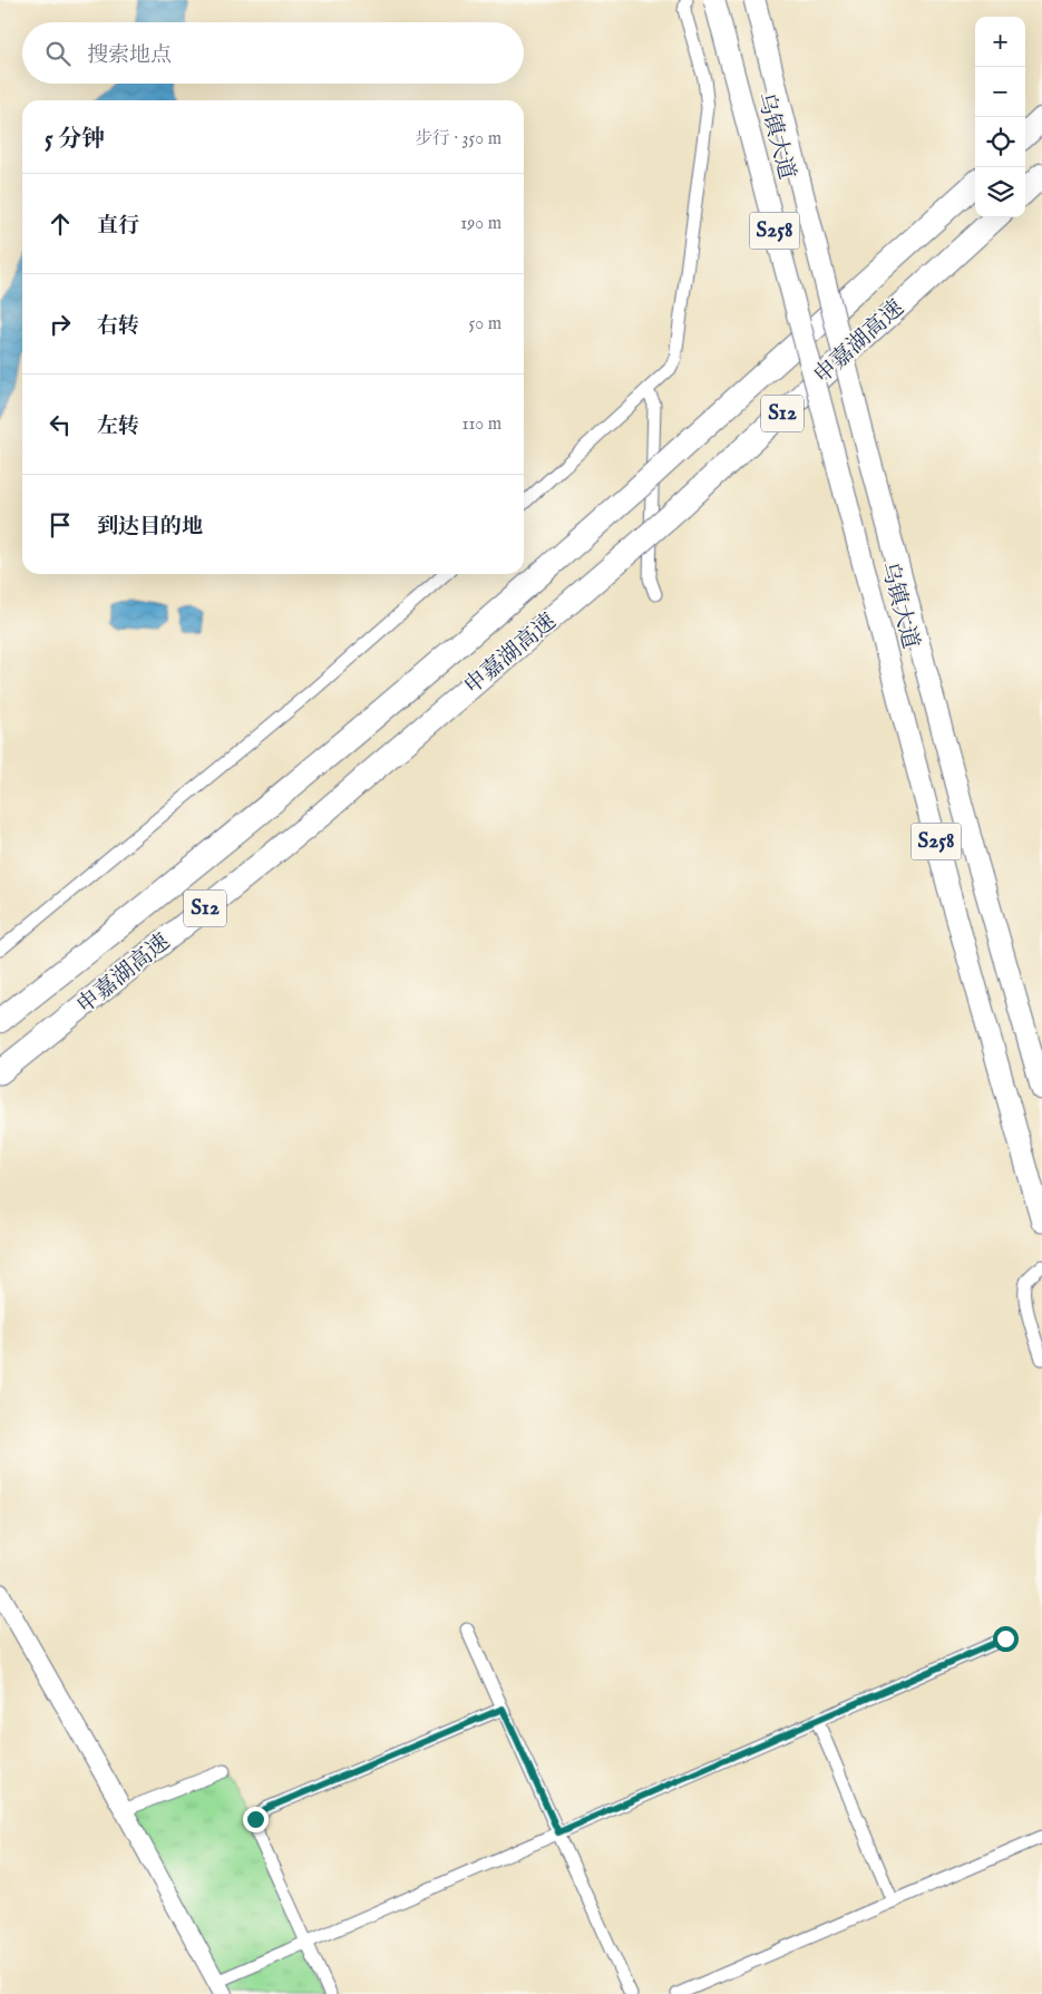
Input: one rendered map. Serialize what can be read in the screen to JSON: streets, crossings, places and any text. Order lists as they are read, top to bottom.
{
  "streets": {
    "highway": ["申嘉湖高速", "S12"],
    "main road": ["乌镇大道", "S258"]
  },
  "page": {
    "map_buttons": ["+", "−"],
    "search": "搜索地点",
    "heading": ["5 分钟", "步行 · 350 m"],
    "list": [
      ["直行", "190 m"],
      ["右转", "50 m"],
      ["左转", "110 m"],
      "到达目的地"
    ]
  }
}
